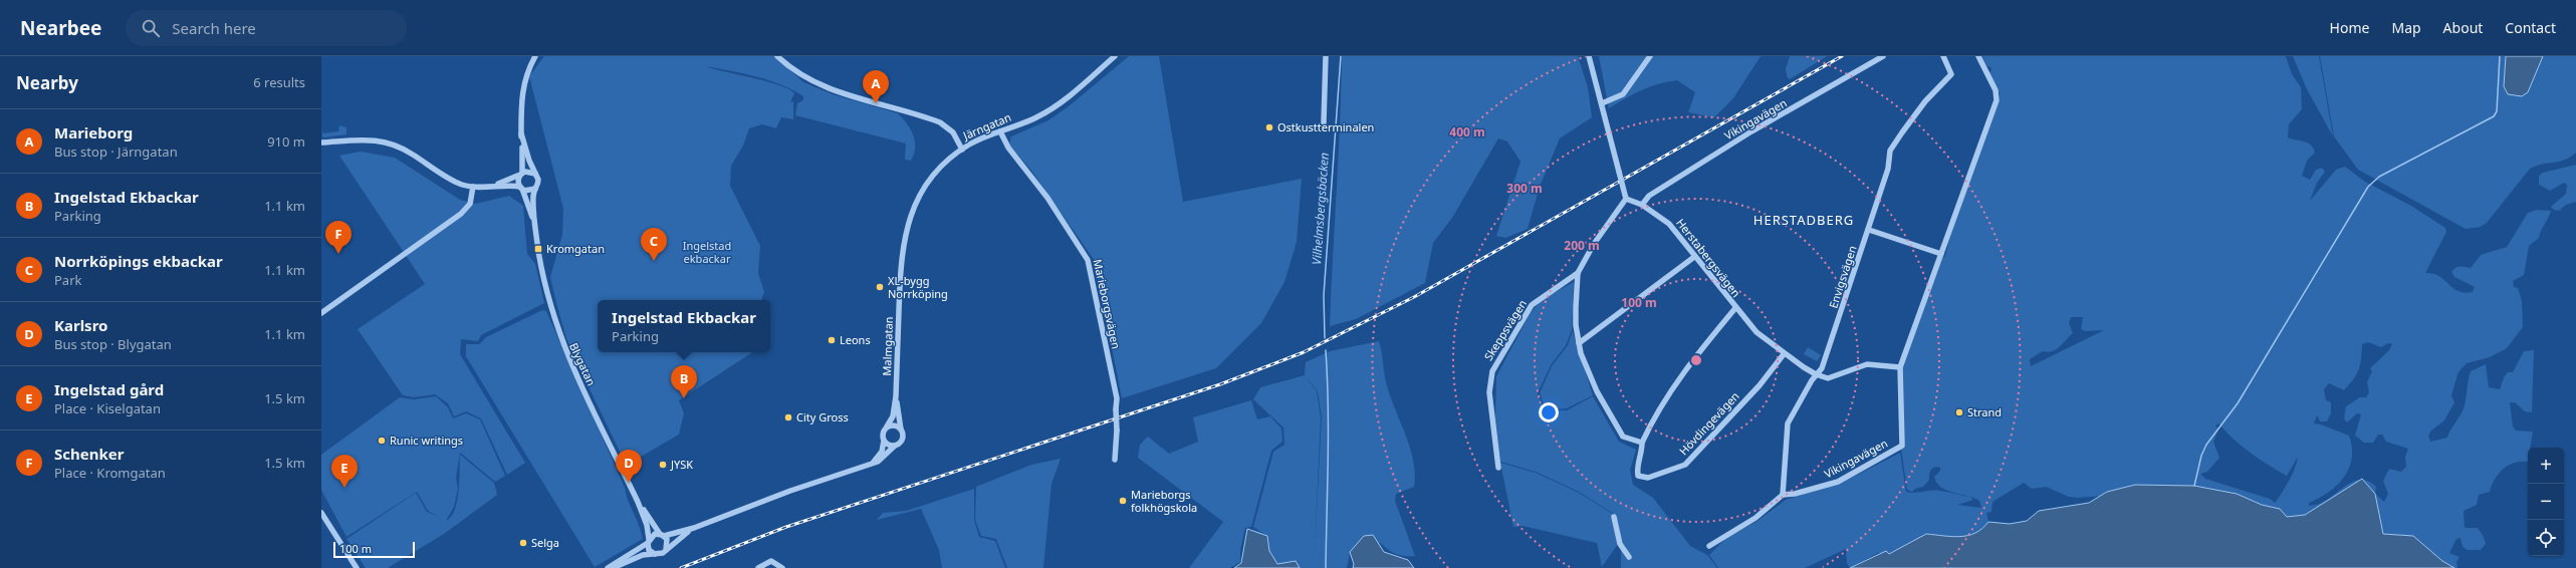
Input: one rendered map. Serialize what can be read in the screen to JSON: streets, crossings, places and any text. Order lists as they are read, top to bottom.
{
  "streets": {
    "street": [
      "Vikingavägen",
      "Järngatan",
      "Herstabergsvägen",
      "Envigsvägen",
      "Marieborgsvägen",
      "Skeppsvägen",
      "Malmgatan",
      "Blygatan",
      "Hövdingevägen"
    ]
  },
  "crossings": [
    ["Vikingavägen", "Herstabergsvägen"],
    ["Vikingavägen", "Envigsvägen"],
    ["Järngatan", "Marieborgsvägen"],
    ["Järngatan", "Malmgatan"],
    ["Herstabergsvägen", "Envigsvägen"],
    ["Herstabergsvägen", "Hövdingevägen"]
  ],
  "districts": ["HERSTADBERG"],
  "water": ["Vilhelmsbergsbäcken"],
  "parks": ["Ingelstad ekbackar"],
  "places": {
    "other": [
      "Ostkustterminalen",
      "XL-bygg Norrköping",
      "Leons",
      "Strand",
      "City Gross",
      "Runic writings",
      "JYSK",
      "Marieborgs folkhögskola",
      "Selga"
    ],
    "transit": ["Kromgatan"]
  },
  "scale_bar": "100 m",
  "page": {
    "header": "Nearbee",
    "search": "Search here",
    "nav": [
      "Home",
      "Map",
      "About",
      "Contact"
    ],
    "heading": ["Nearby", "6 results"],
    "pins": [
      "A",
      "F",
      "C",
      "B",
      "D",
      "E"
    ],
    "list": [
      {
        "mark": "A",
        "name": "Marieborg",
        "note": "Bus stop · Järngatan",
        "value": "910 m"
      },
      {
        "mark": "B",
        "name": "Ingelstad Ekbackar",
        "note": "Parking",
        "value": "1.1 km"
      },
      {
        "mark": "C",
        "name": "Norrköpings ekbackar",
        "note": "Park",
        "value": "1.1 km"
      },
      {
        "mark": "D",
        "name": "Karlsro",
        "note": "Bus stop · Blygatan",
        "value": "1.1 km"
      },
      {
        "mark": "E",
        "name": "Ingelstad gård",
        "note": "Place · Kiselgatan",
        "value": "1.5 km"
      },
      {
        "mark": "F",
        "name": "Schenker",
        "note": "Place · Kromgatan",
        "value": "1.5 km"
      }
    ],
    "popup": ["Ingelstad Ekbackar", "Parking"],
    "map_buttons": ["+", "−"],
    "scale": "100 m"
  },
  "rings": [
    "400 m",
    "300 m",
    "200 m",
    "100 m"
  ]
}
